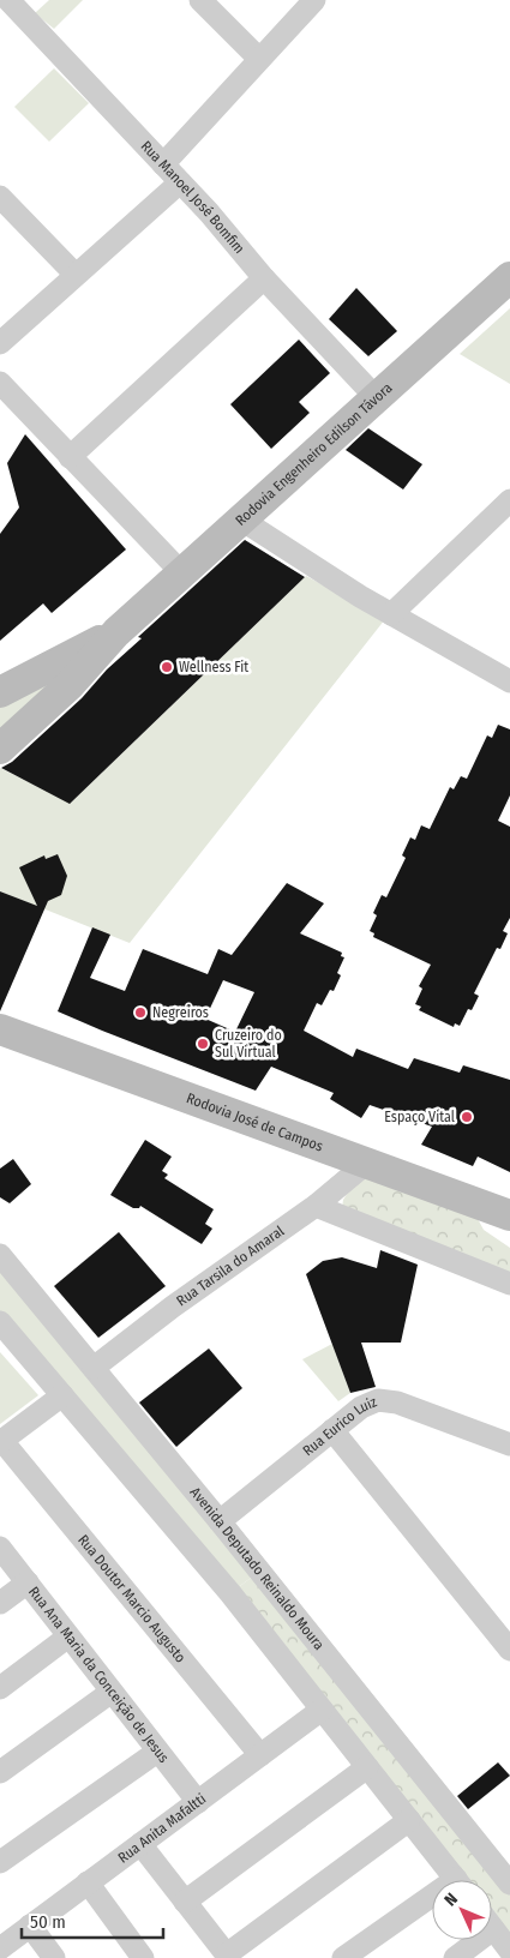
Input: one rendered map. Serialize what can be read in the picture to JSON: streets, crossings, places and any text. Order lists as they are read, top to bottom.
{
  "streets": {
    "main road": ["Rodovia Engenheiro Edilson Távora", "Rodovia José de Campos"],
    "street": [
      "Rua Manoel José Bomfim",
      "Rua Tarsila do Amaral",
      "Rua Eurico Luiz",
      "Avenida Deputado Reinaldo Moura",
      "Rua Doutor Marcio Augusto",
      "Rua Ana Maria da Conceição de Jesus",
      "Rua Anita Mafaltti"
    ]
  },
  "crossings": [
    ["Rua Manoel José Bomfim", "Rodovia Engenheiro Edilson Távora"],
    ["Rodovia José de Campos", "Rua Tarsila do Amaral"],
    ["Rua Tarsila do Amaral", "Avenida Deputado Reinaldo Moura"],
    ["Rua Eurico Luiz", "Avenida Deputado Reinaldo Moura"],
    ["Rua Doutor Marcio Augusto", "Rua Anita Mafaltti"],
    ["Rua Ana Maria da Conceição de Jesus", "Rua Anita Mafaltti"]
  ],
  "places": [
    "Wellness Fit",
    "Negreiros",
    "Cruzeiro do Sul Virtual",
    "Espaço Vital"
  ],
  "scale_bar": "50 m",
  "north": "top left"
}
